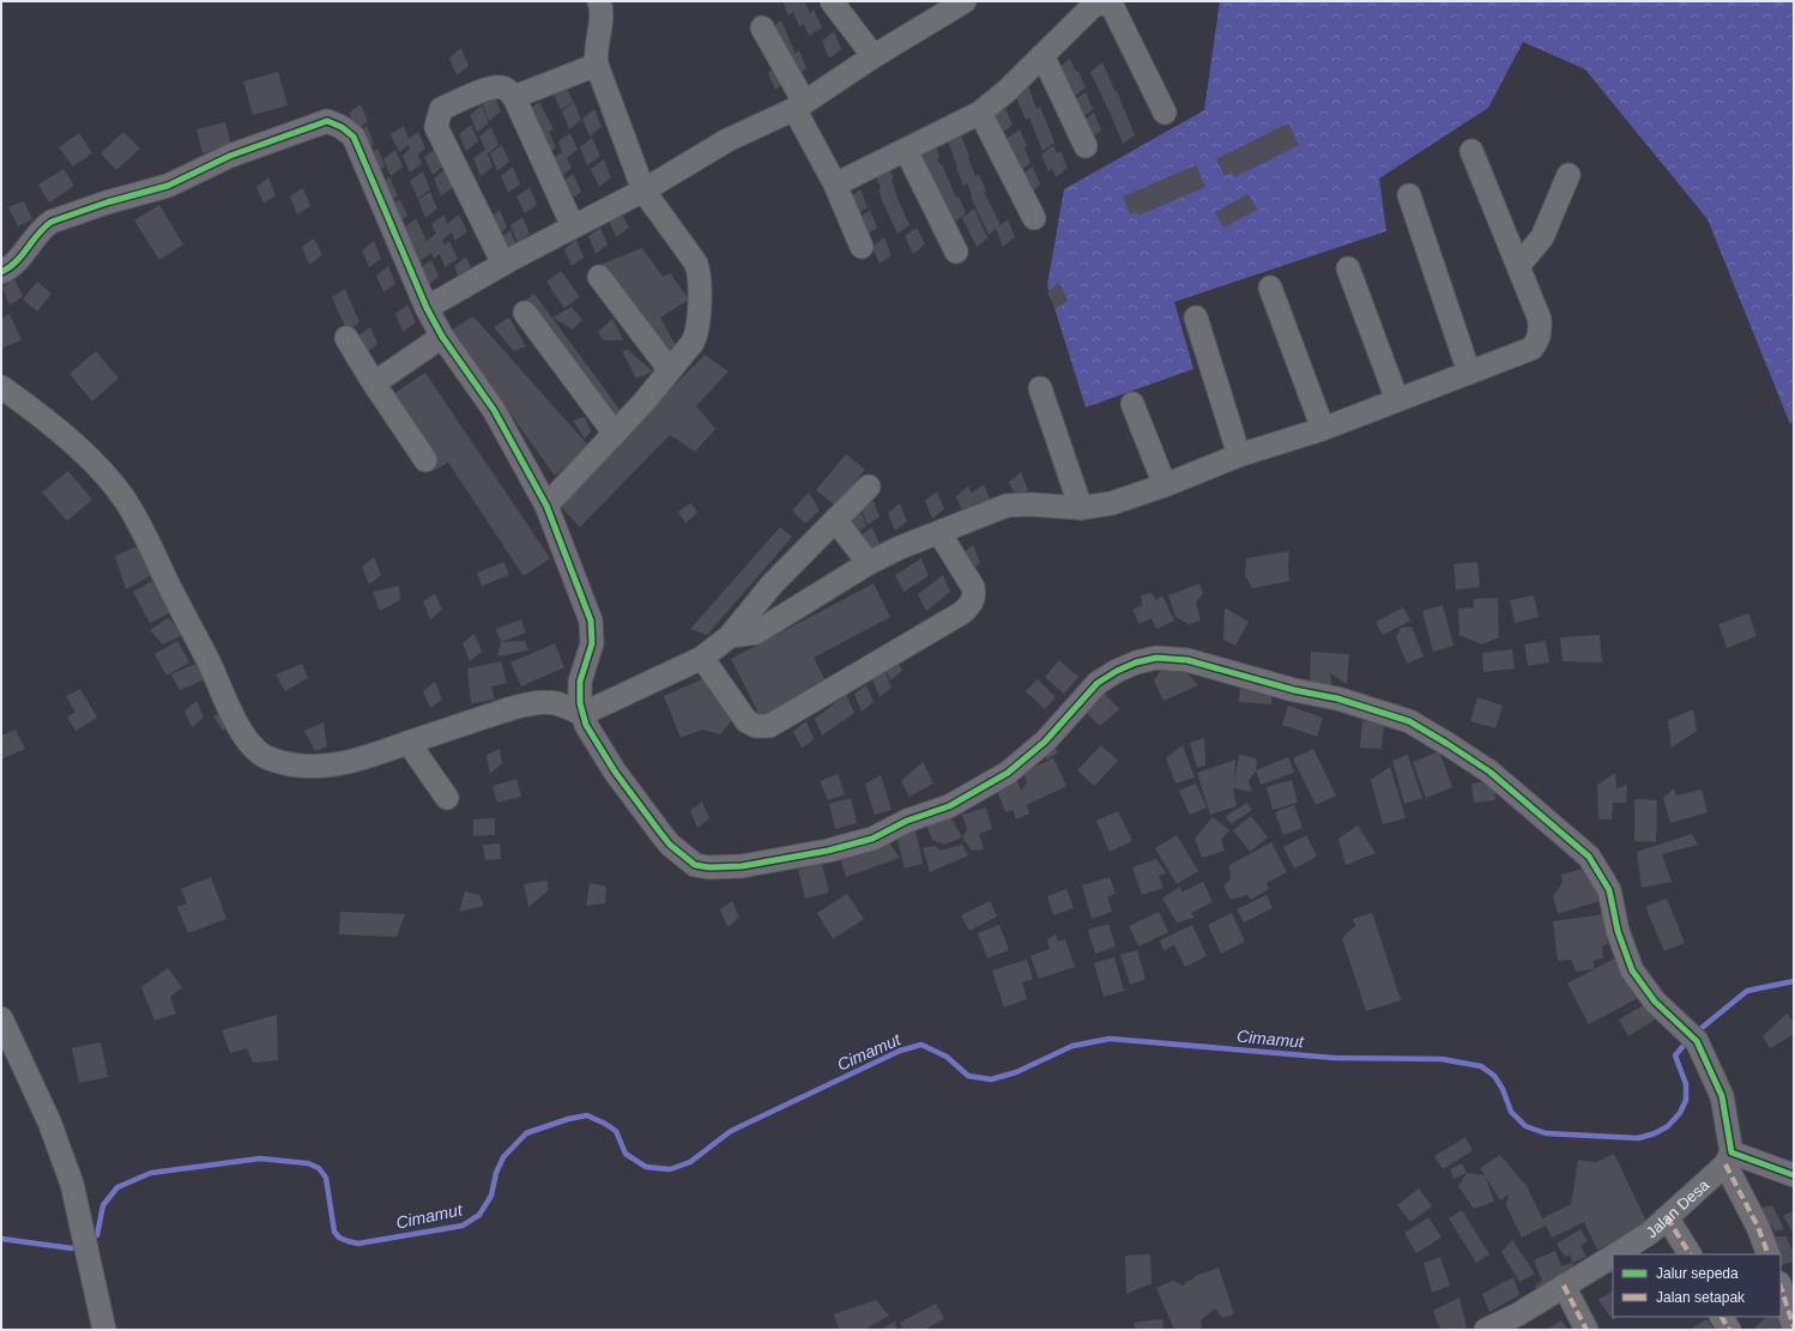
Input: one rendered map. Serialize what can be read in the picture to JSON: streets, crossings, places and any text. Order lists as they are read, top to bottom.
{
  "streets": {
    "street": ["Jalan Desa"]
  },
  "water": ["Cimamut"],
  "legend": ["Jalur sepeda", "Jalan setapak"]
}
